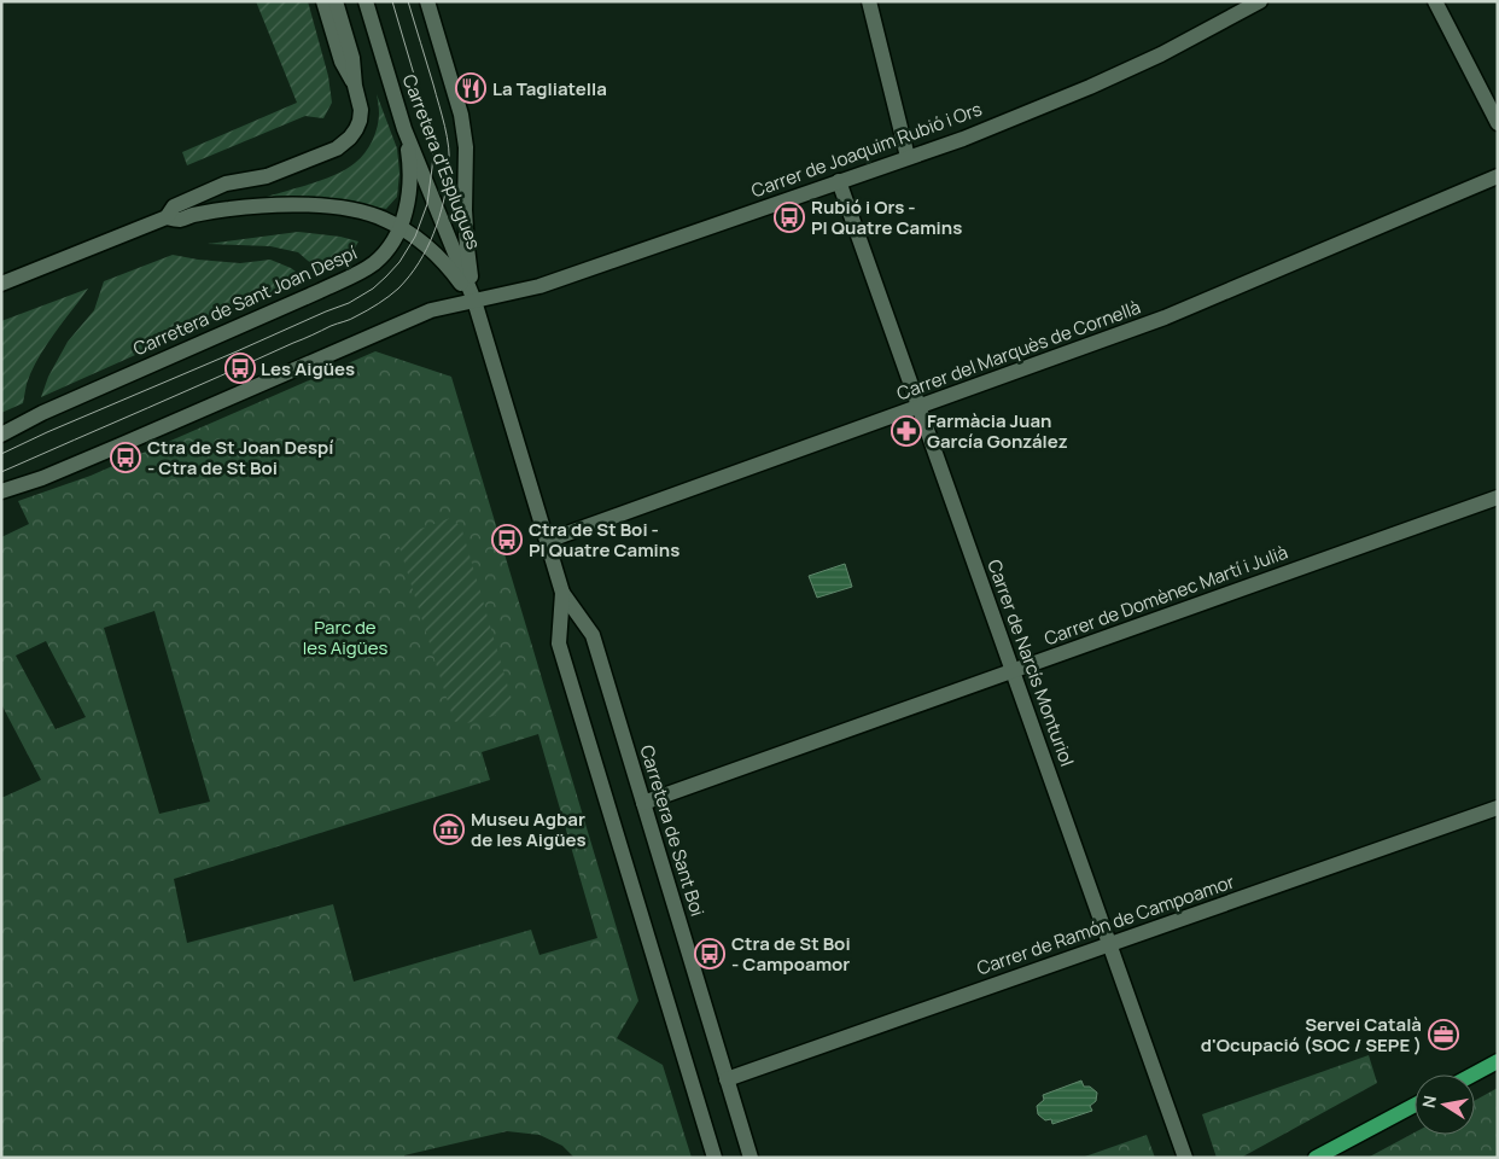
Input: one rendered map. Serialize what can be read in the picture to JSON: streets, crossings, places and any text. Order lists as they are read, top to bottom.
{
  "streets": {
    "street": [
      "Carrer de Joaquim Rubió i Ors",
      "Carretera d'Esplugues",
      "Carretera de Sant Joan Despí",
      "Carrer del Marquès de Cornellà",
      "Carrer de Domènec Martí i Julià",
      "Carrer de Narcís Monturiol",
      "Carretera de Sant Boi",
      "Carrer de Ramón de Campoamor"
    ]
  },
  "crossings": [
    ["Carrer de Joaquim Rubió i Ors", "Carretera d'Esplugues"],
    ["Carrer de Joaquim Rubió i Ors", "Carrer de Narcís Monturiol"],
    ["Carrer de Joaquim Rubió i Ors", "Carretera de Sant Boi"],
    ["Carretera d'Esplugues", "Carretera de Sant Joan Despí"],
    ["Carretera d'Esplugues", "Carretera de Sant Boi"],
    ["Carrer del Marquès de Cornellà", "Carrer de Narcís Monturiol"],
    ["Carrer del Marquès de Cornellà", "Carretera de Sant Boi"],
    ["Carrer de Domènec Martí i Julià", "Carrer de Narcís Monturiol"],
    ["Carrer de Domènec Martí i Julià", "Carretera de Sant Boi"],
    ["Carrer de Narcís Monturiol", "Carrer de Ramón de Campoamor"],
    ["Carretera de Sant Boi", "Carrer de Ramón de Campoamor"]
  ],
  "parks": ["Parc de les Aigües"],
  "places": {
    "restaurant": ["La Tagliatella"],
    "bus stop": [
      "Rubió i Ors - Pl Quatre Camins",
      "Les Aigües",
      "Ctra de St Joan Despí - Ctra de St Boi",
      "Ctra de St Boi - Pl Quatre Camins",
      "Ctra de St Boi - Campoamor"
    ],
    "pharmacy": ["Farmàcia Juan García González"],
    "museum": ["Museu Agbar de les Aigües"],
    "office": ["Servei Català d'Ocupació (SOC / SEPE )"]
  },
  "north": "left"
}
